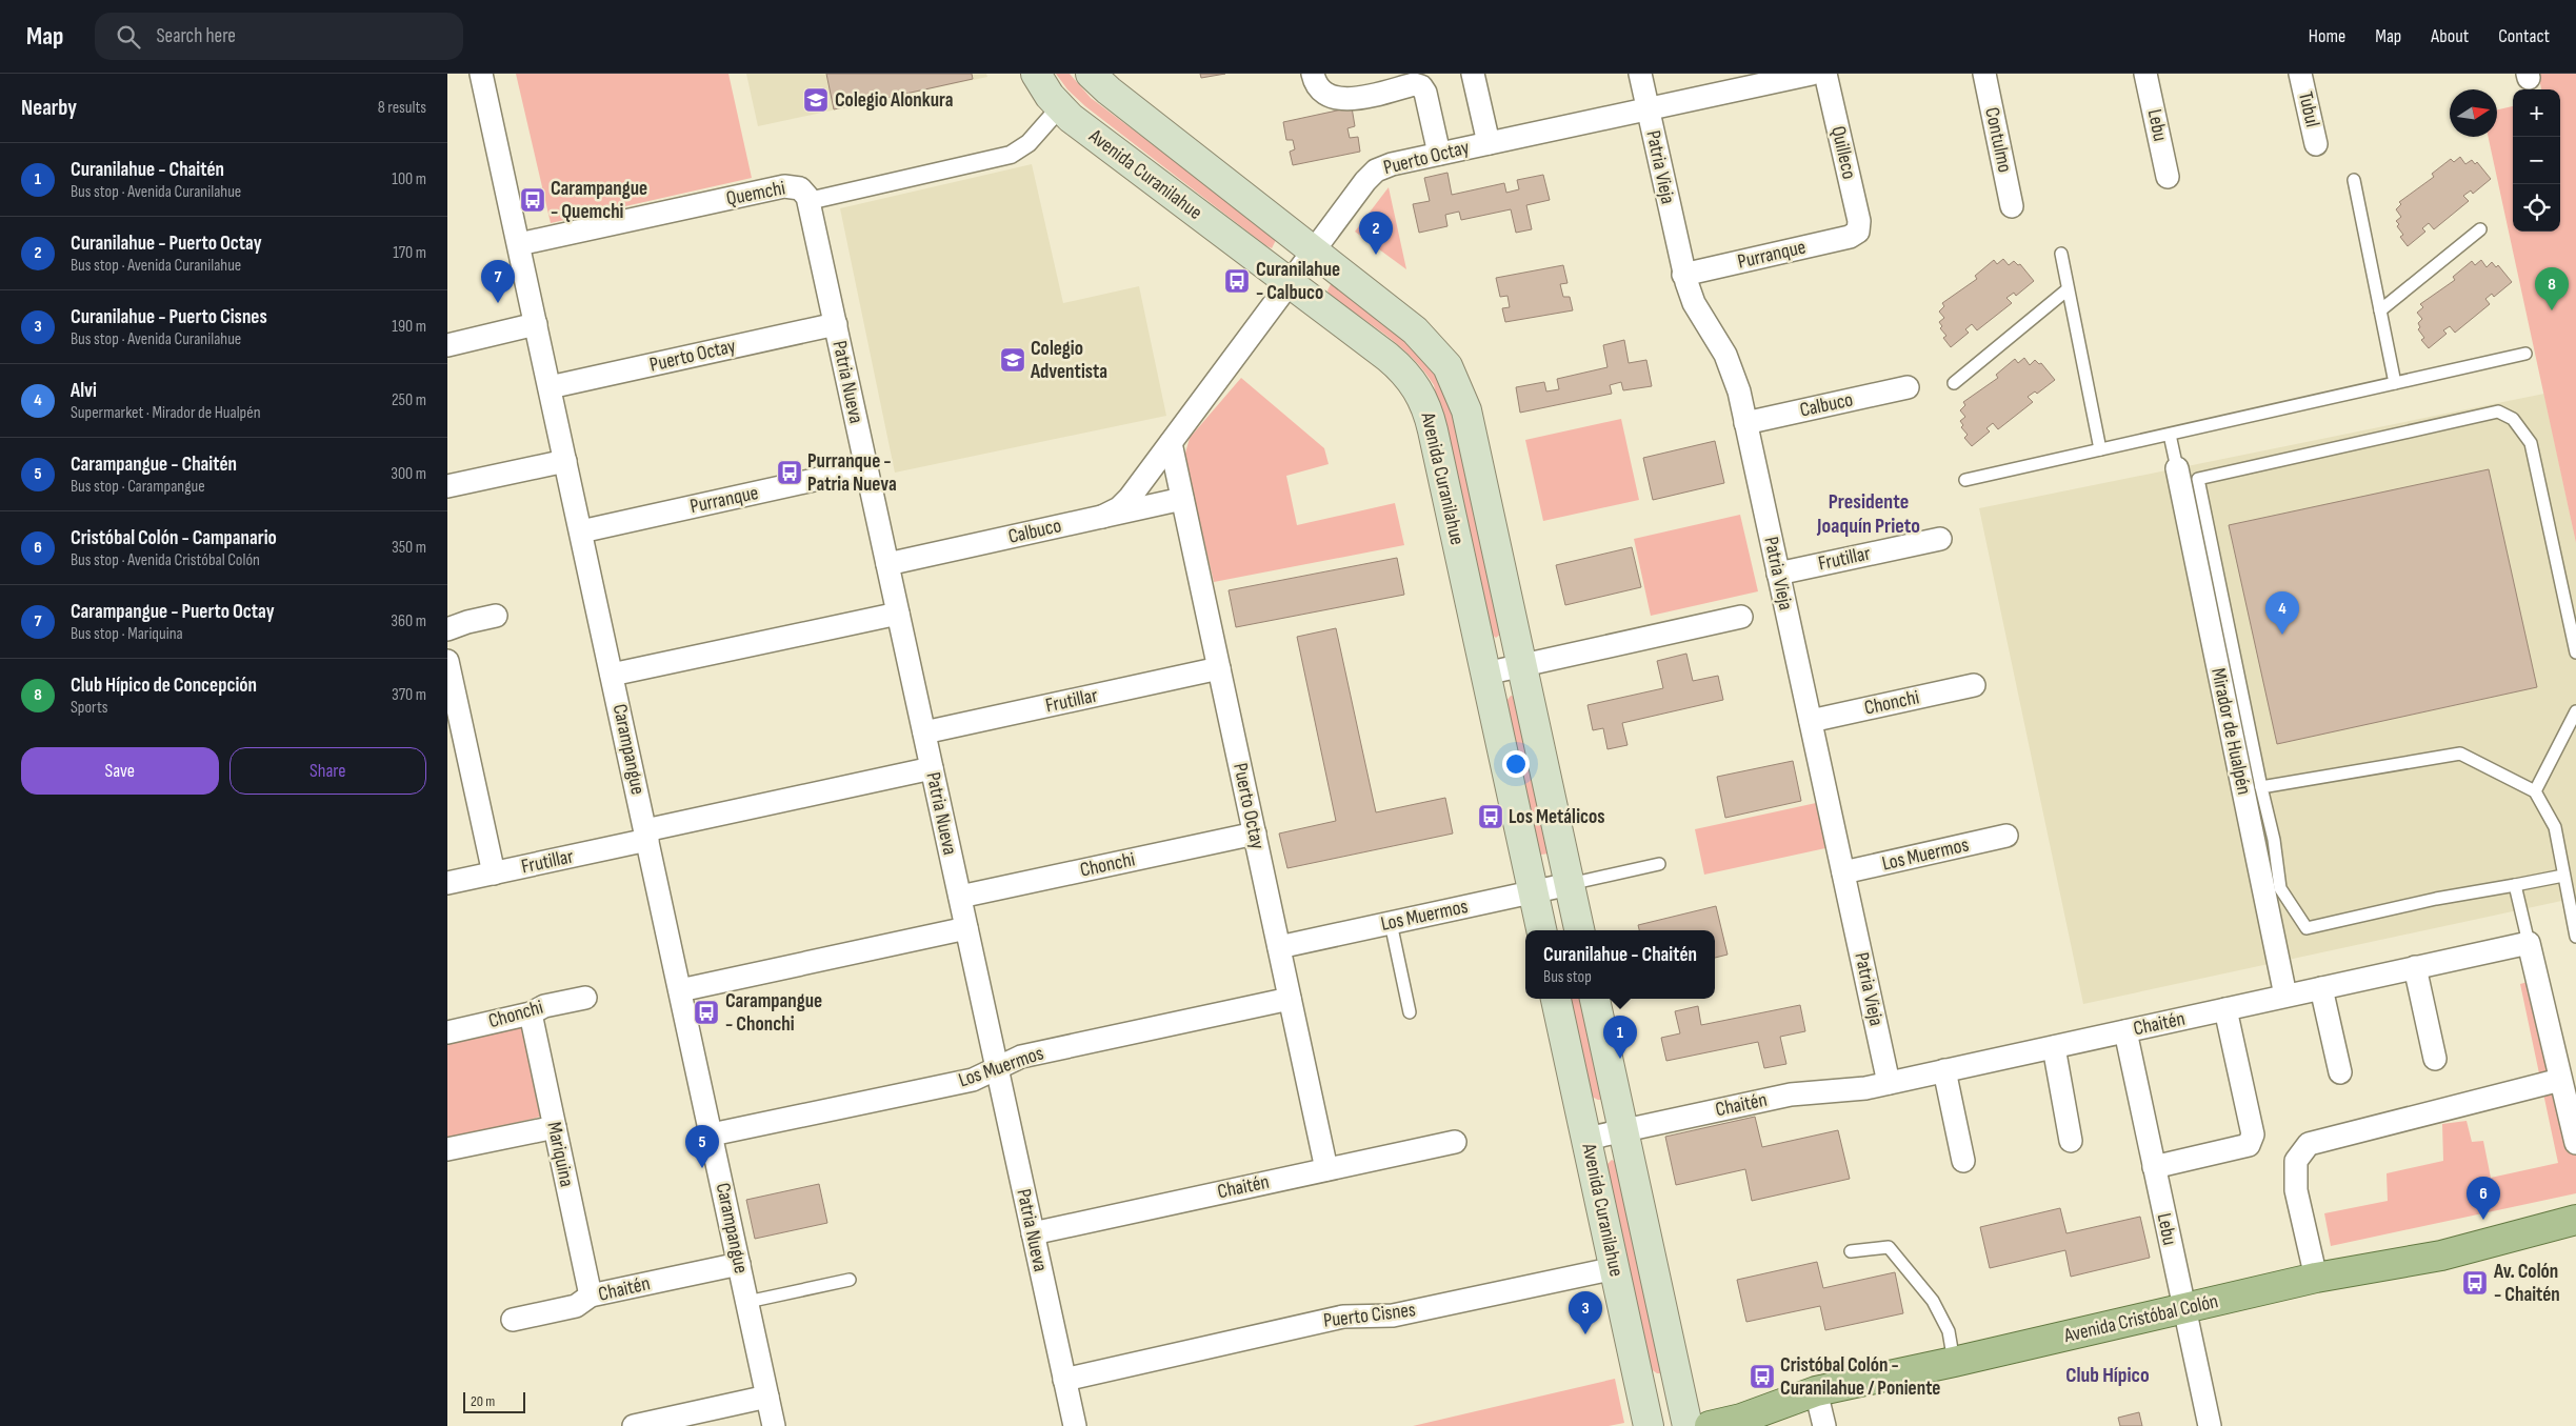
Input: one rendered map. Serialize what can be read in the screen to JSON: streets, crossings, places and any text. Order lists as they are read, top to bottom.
{
  "streets": {
    "main road": ["Avenida Curanilahue", "Avenida Cristóbal Colón"],
    "street": [
      "Tubul",
      "Lebu",
      "Contulmo",
      "Quilleco",
      "Puerto Octay",
      "Patria Vieja",
      "Quemchi",
      "Purranque",
      "Patria Nueva",
      "Calbuco",
      "Frutillar",
      "Chonchi",
      "Mirador de Hualpén",
      "Carampangue",
      "Los Muermos",
      "Chaitén",
      "Mariquina",
      "Puerto Cisnes"
    ]
  },
  "crossings": [
    ["Lebu", "Chaitén"],
    ["Lebu", "Avenida Cristóbal Colón"],
    ["Quilleco", "Purranque"],
    ["Puerto Octay", "Patria Vieja"],
    ["Puerto Octay", "Avenida Curanilahue"],
    ["Puerto Octay", "Patria Nueva"],
    ["Puerto Octay", "Calbuco"],
    ["Puerto Octay", "Frutillar"],
    ["Puerto Octay", "Chonchi"],
    ["Puerto Octay", "Carampangue"],
    ["Puerto Octay", "Los Muermos"],
    ["Puerto Octay", "Chaitén"],
    ["Patria Vieja", "Purranque"],
    ["Patria Vieja", "Calbuco"],
    ["Patria Vieja", "Frutillar"],
    ["Patria Vieja", "Chonchi"],
    ["Patria Vieja", "Los Muermos"],
    ["Patria Vieja", "Chaitén"],
    ["Avenida Curanilahue", "Quemchi"],
    ["Avenida Curanilahue", "Los Muermos"],
    ["Avenida Curanilahue", "Chaitén"],
    ["Avenida Curanilahue", "Puerto Cisnes"],
    ["Quemchi", "Patria Nueva"],
    ["Quemchi", "Carampangue"],
    ["Purranque", "Patria Nueva"],
    ["Purranque", "Carampangue"],
    ["Patria Nueva", "Calbuco"],
    ["Patria Nueva", "Frutillar"],
    ["Patria Nueva", "Chonchi"],
    ["Patria Nueva", "Los Muermos"],
    ["Patria Nueva", "Chaitén"],
    ["Patria Nueva", "Puerto Cisnes"],
    ["Frutillar", "Carampangue"],
    ["Chonchi", "Mariquina"],
    ["Mirador de Hualpén", "Chaitén"],
    ["Carampangue", "Los Muermos"],
    ["Carampangue", "Chaitén"],
    ["Chaitén", "Mariquina"]
  ],
  "districts": ["Presidente Joaquín Prieto", "Club Hípico"],
  "places": {
    "school or university": ["Colegio Alonkura", "Colegio Adventista"],
    "bus stop": [
      "Carampangue - Quemchi",
      "Curanilahue - Calbuco",
      "Purranque - Patria Nueva",
      "Los Metálicos",
      "Carampangue - Chonchi",
      "Av. Colón - Chaitén",
      "Cristóbal Colón - Curanilahue / Poniente"
    ]
  },
  "scale_bar": "20 m",
  "north": "right",
  "page": {
    "header": "Map",
    "search": "Search here",
    "nav": [
      "Home",
      "Map",
      "About",
      "Contact"
    ],
    "heading": ["Nearby", "8 results"],
    "map_buttons": ["+", "−"],
    "list": [
      {
        "mark": "1",
        "name": "Curanilahue - Chaitén",
        "note": "Bus stop · Avenida Curanilahue",
        "value": "100 m"
      },
      {
        "mark": "2",
        "name": "Curanilahue - Puerto Octay",
        "note": "Bus stop · Avenida Curanilahue",
        "value": "170 m"
      },
      {
        "mark": "3",
        "name": "Curanilahue - Puerto Cisnes",
        "note": "Bus stop · Avenida Curanilahue",
        "value": "190 m"
      },
      {
        "mark": "4",
        "name": "Alvi",
        "note": "Supermarket · Mirador de Hualpén",
        "value": "250 m"
      },
      {
        "mark": "5",
        "name": "Carampangue - Chaitén",
        "note": "Bus stop · Carampangue",
        "value": "300 m"
      },
      {
        "mark": "6",
        "name": "Cristóbal Colón - Campanario",
        "note": "Bus stop · Avenida Cristóbal Colón",
        "value": "350 m"
      },
      {
        "mark": "7",
        "name": "Carampangue - Puerto Octay",
        "note": "Bus stop · Mariquina",
        "value": "360 m"
      },
      {
        "mark": "8",
        "name": "Club Hípico de Concepción",
        "note": "Sports",
        "value": "370 m"
      }
    ],
    "pins": [
      "2",
      "7",
      "8",
      "4",
      "1",
      "5",
      "6",
      "3"
    ],
    "buttons": ["Save", "Share"],
    "popup": ["Curanilahue - Chaitén", "Bus stop"],
    "scale": "20 m"
  }
}
